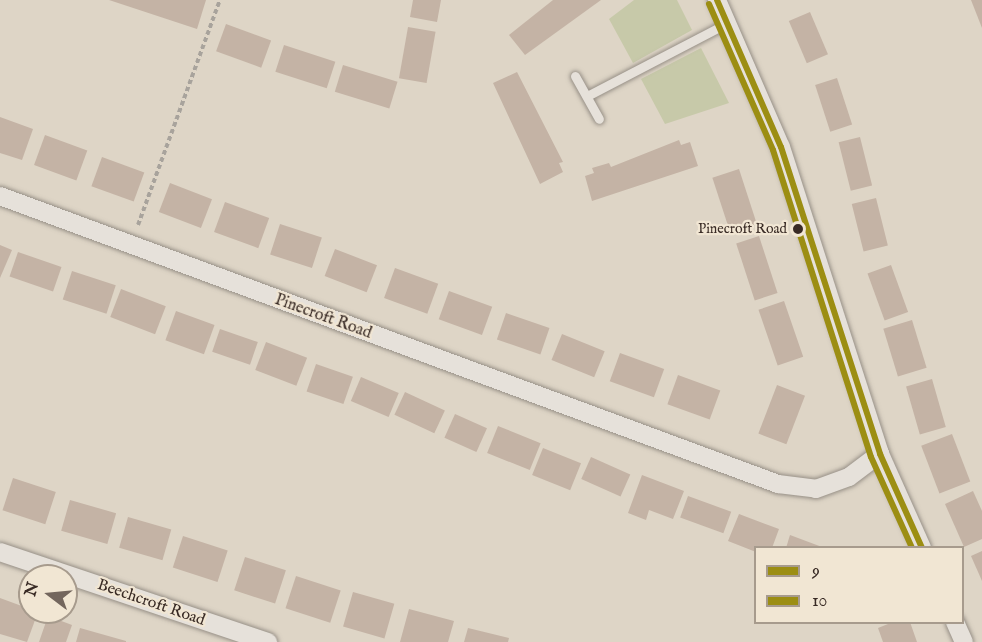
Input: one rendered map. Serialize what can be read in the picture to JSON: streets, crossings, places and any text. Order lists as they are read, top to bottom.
{
  "streets": {
    "street": ["Pinecroft Road", "Beechcroft Road"]
  },
  "places": ["Pinecroft Road"],
  "lines": ["transit line 9", "transit line 10"],
  "legend": ["9", "10"],
  "north": "left"
}
